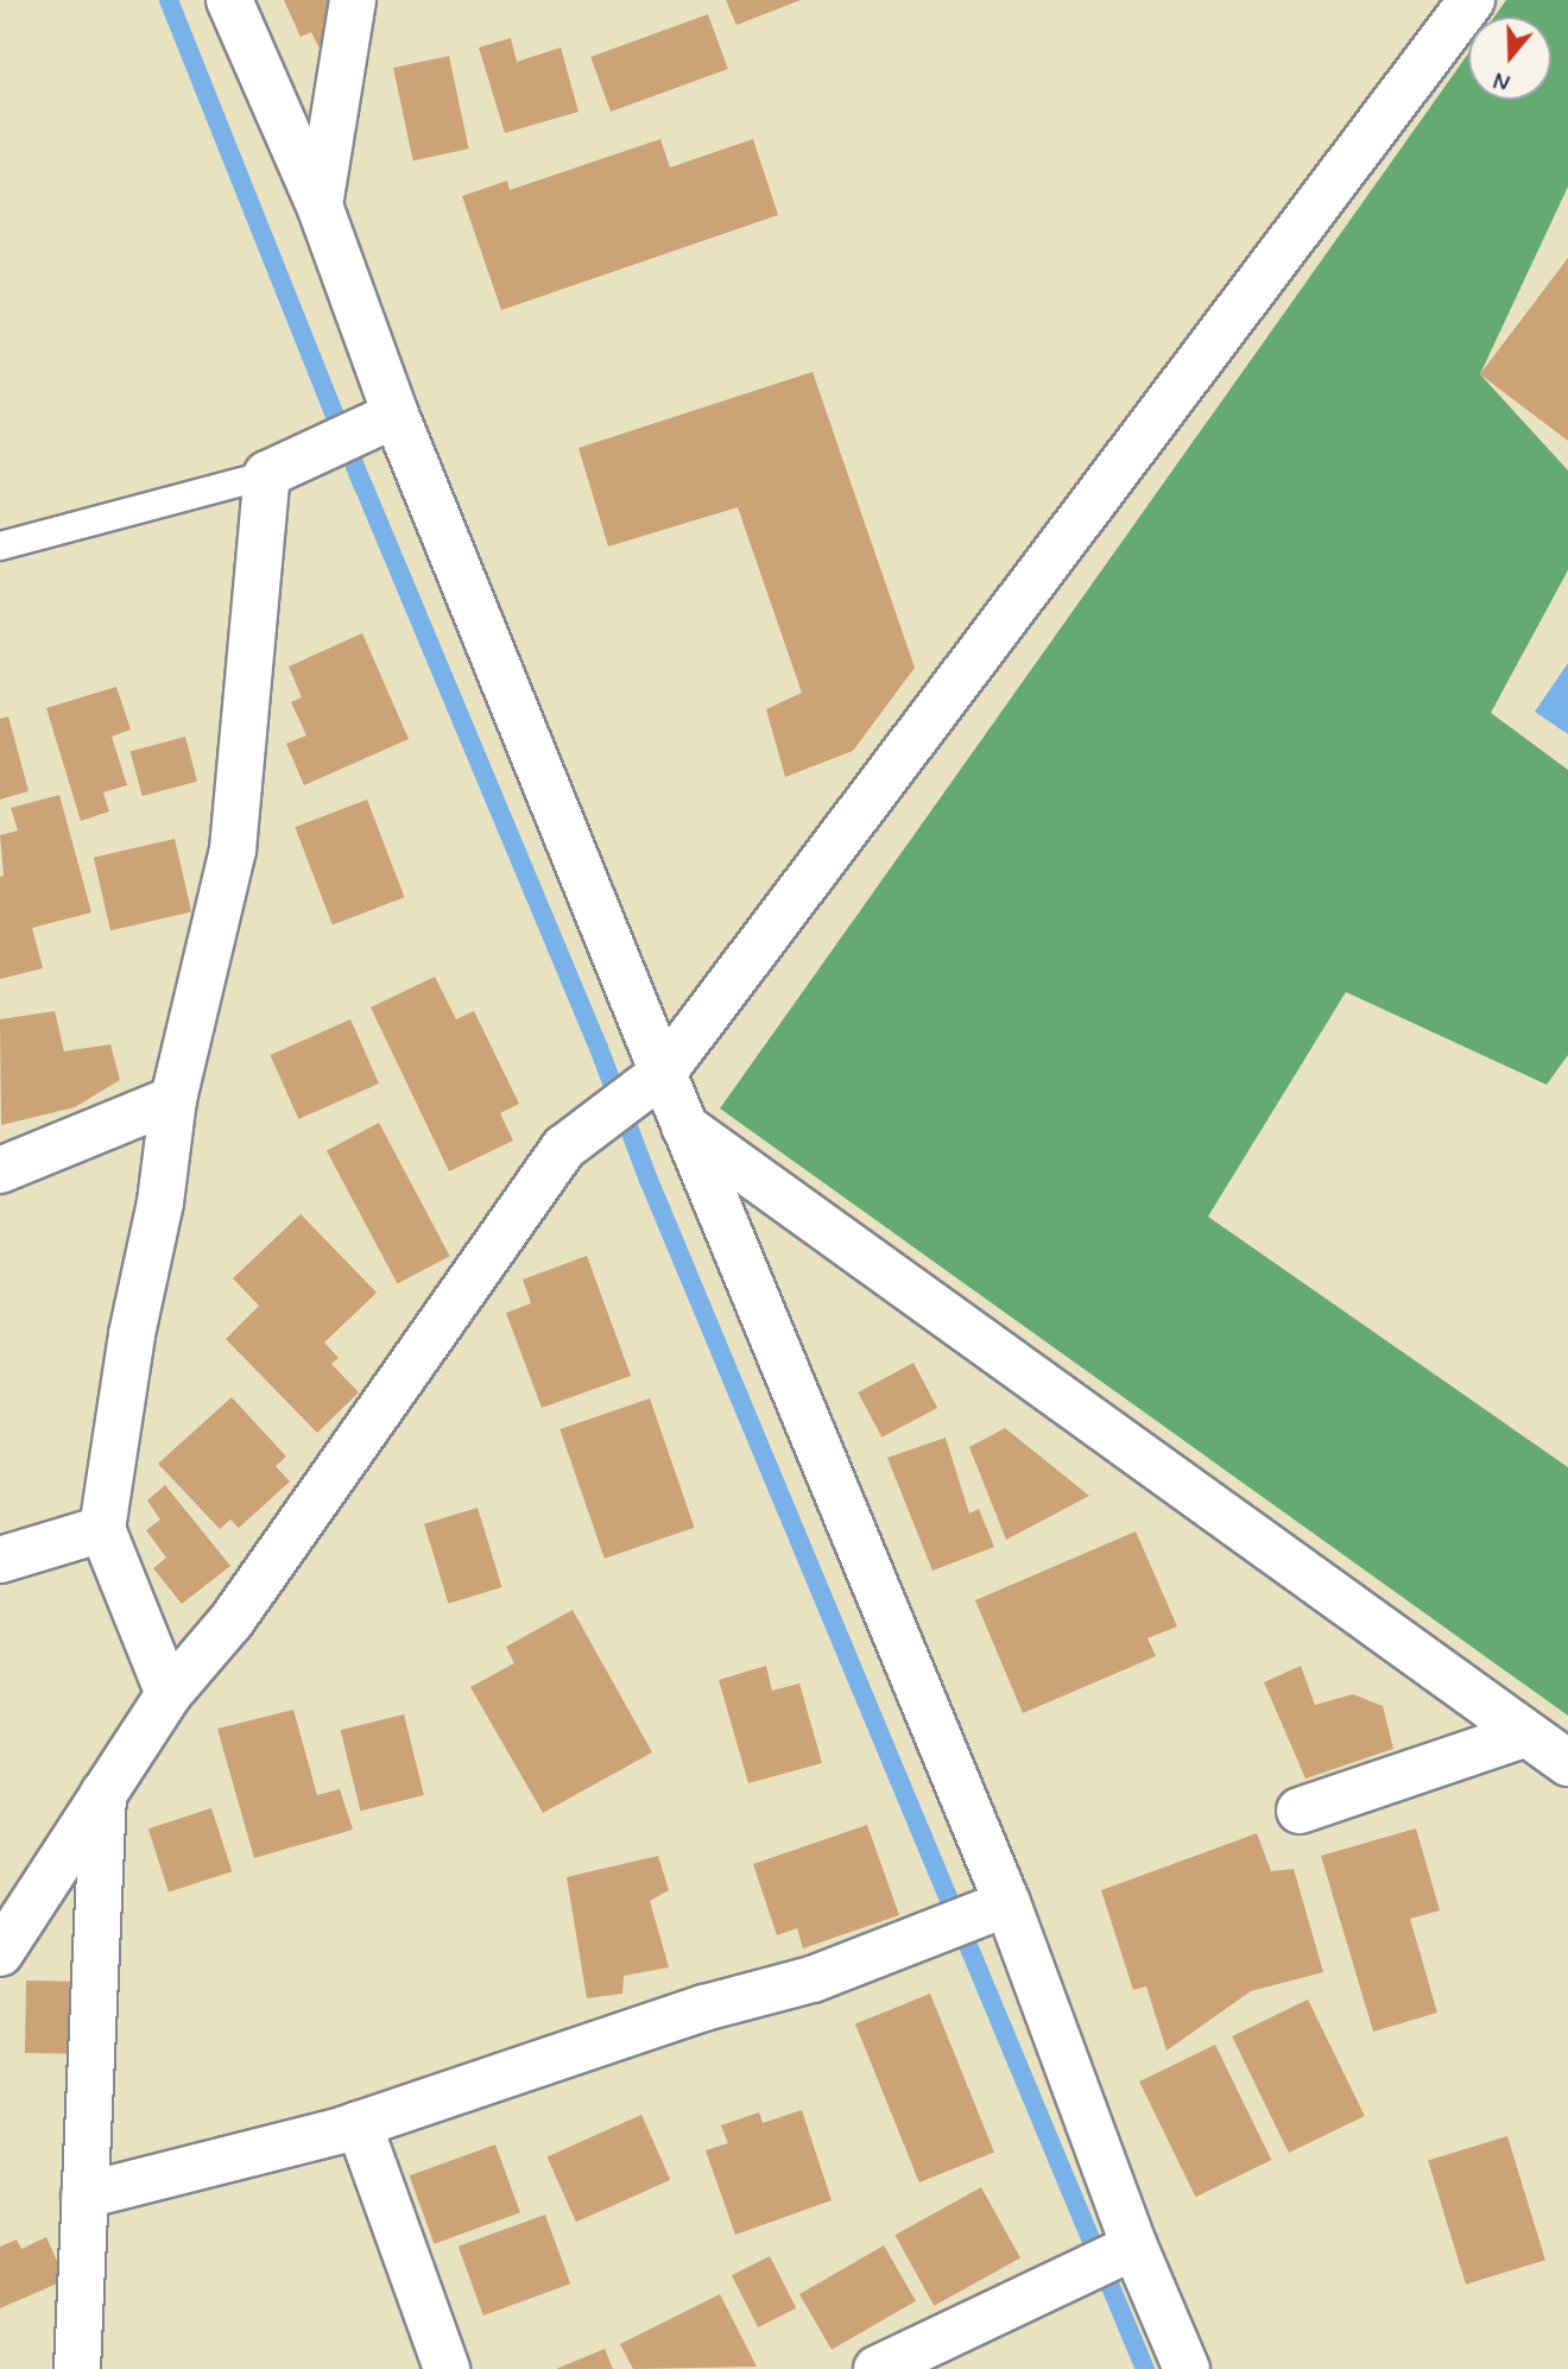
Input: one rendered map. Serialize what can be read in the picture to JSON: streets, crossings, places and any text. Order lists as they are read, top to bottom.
{
  "north": "bottom"
}
